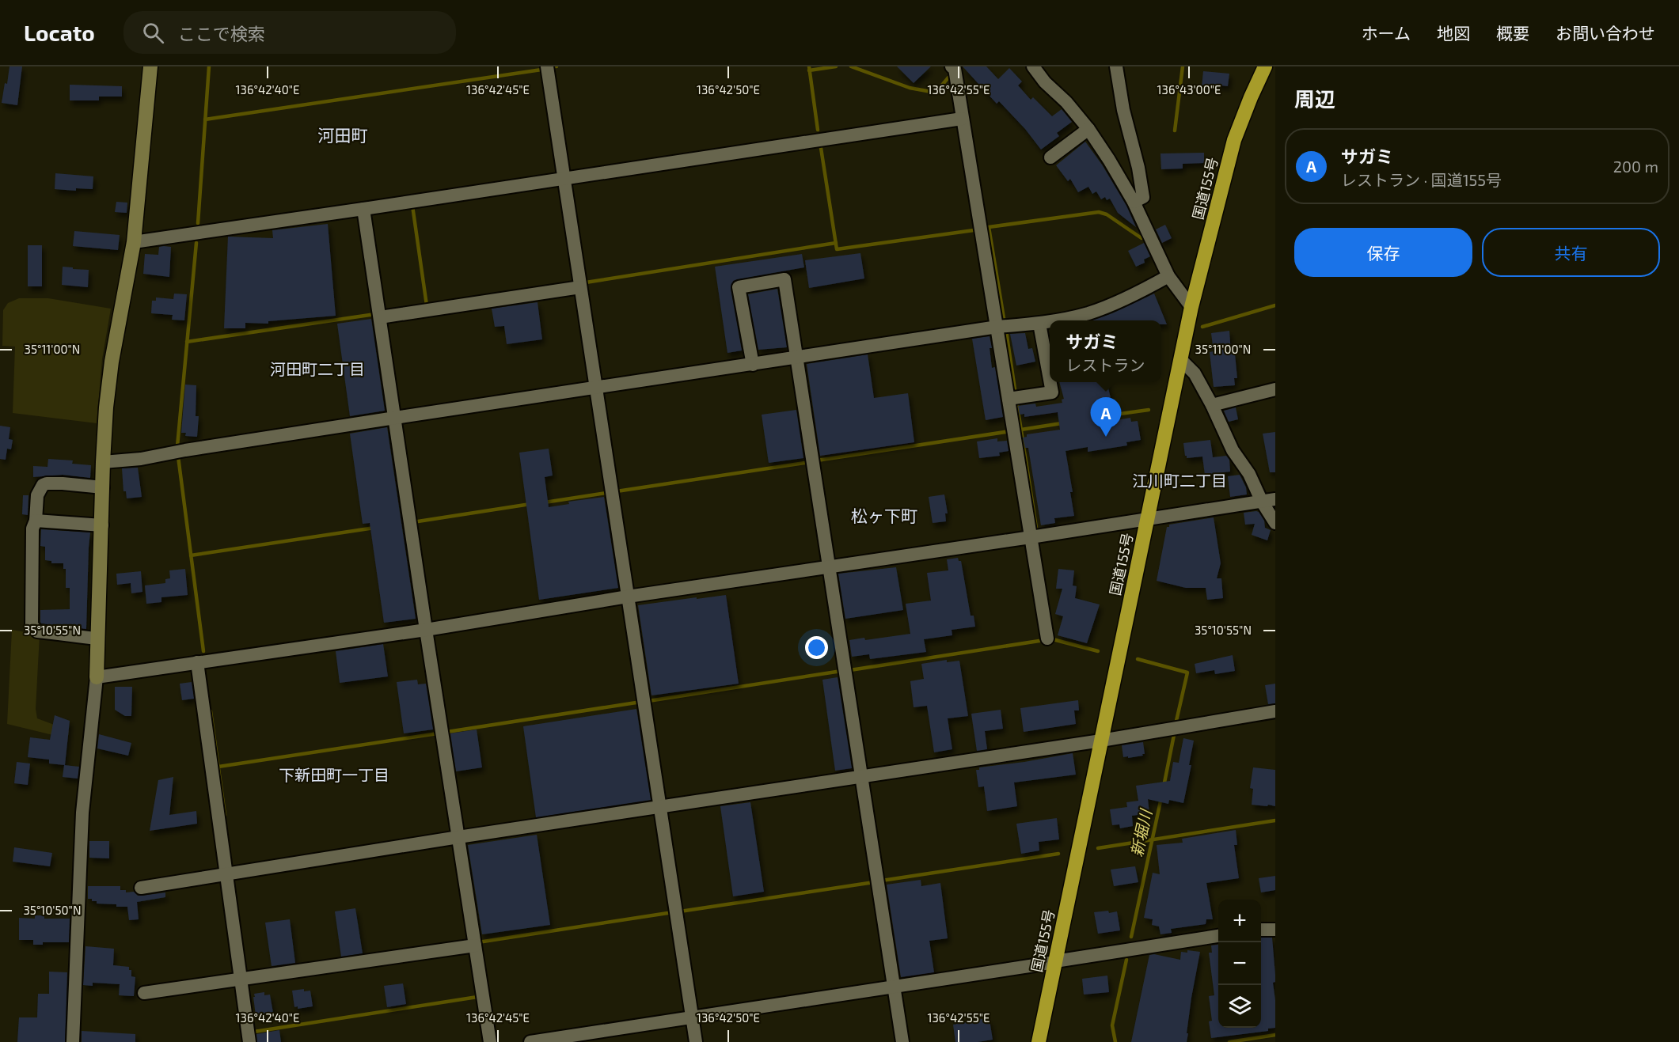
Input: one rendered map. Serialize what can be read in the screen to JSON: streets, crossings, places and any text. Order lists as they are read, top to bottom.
{
  "streets": {
    "highway": ["国道155号"]
  },
  "districts": [
    "河田町",
    "河田町二丁目",
    "江川町二丁目",
    "松ヶ下町",
    "下新田町一丁目"
  ],
  "water": ["新堀川"],
  "page": {
    "header": "Locato",
    "search": "ここで検索",
    "nav": [
      "ホーム",
      "地図",
      "概要",
      "お問い合わせ"
    ],
    "heading": "周辺",
    "list": [
      {
        "mark": "A",
        "name": "サガミ",
        "note": "レストラン · 国道155号",
        "value": "200 m"
      }
    ],
    "buttons": ["保存", "共有"],
    "popup": ["サガミ", "レストラン"],
    "pins": "A",
    "map_buttons": ["+", "−"]
  },
  "coordinates": [
    "136°42'40\"E",
    "136°42'45\"E",
    "136°42'50\"E",
    "136°42'55\"E",
    "136°43'00\"E",
    "35°11'00\"N",
    "35°10'55\"N",
    "35°10'50\"N"
  ]
}
